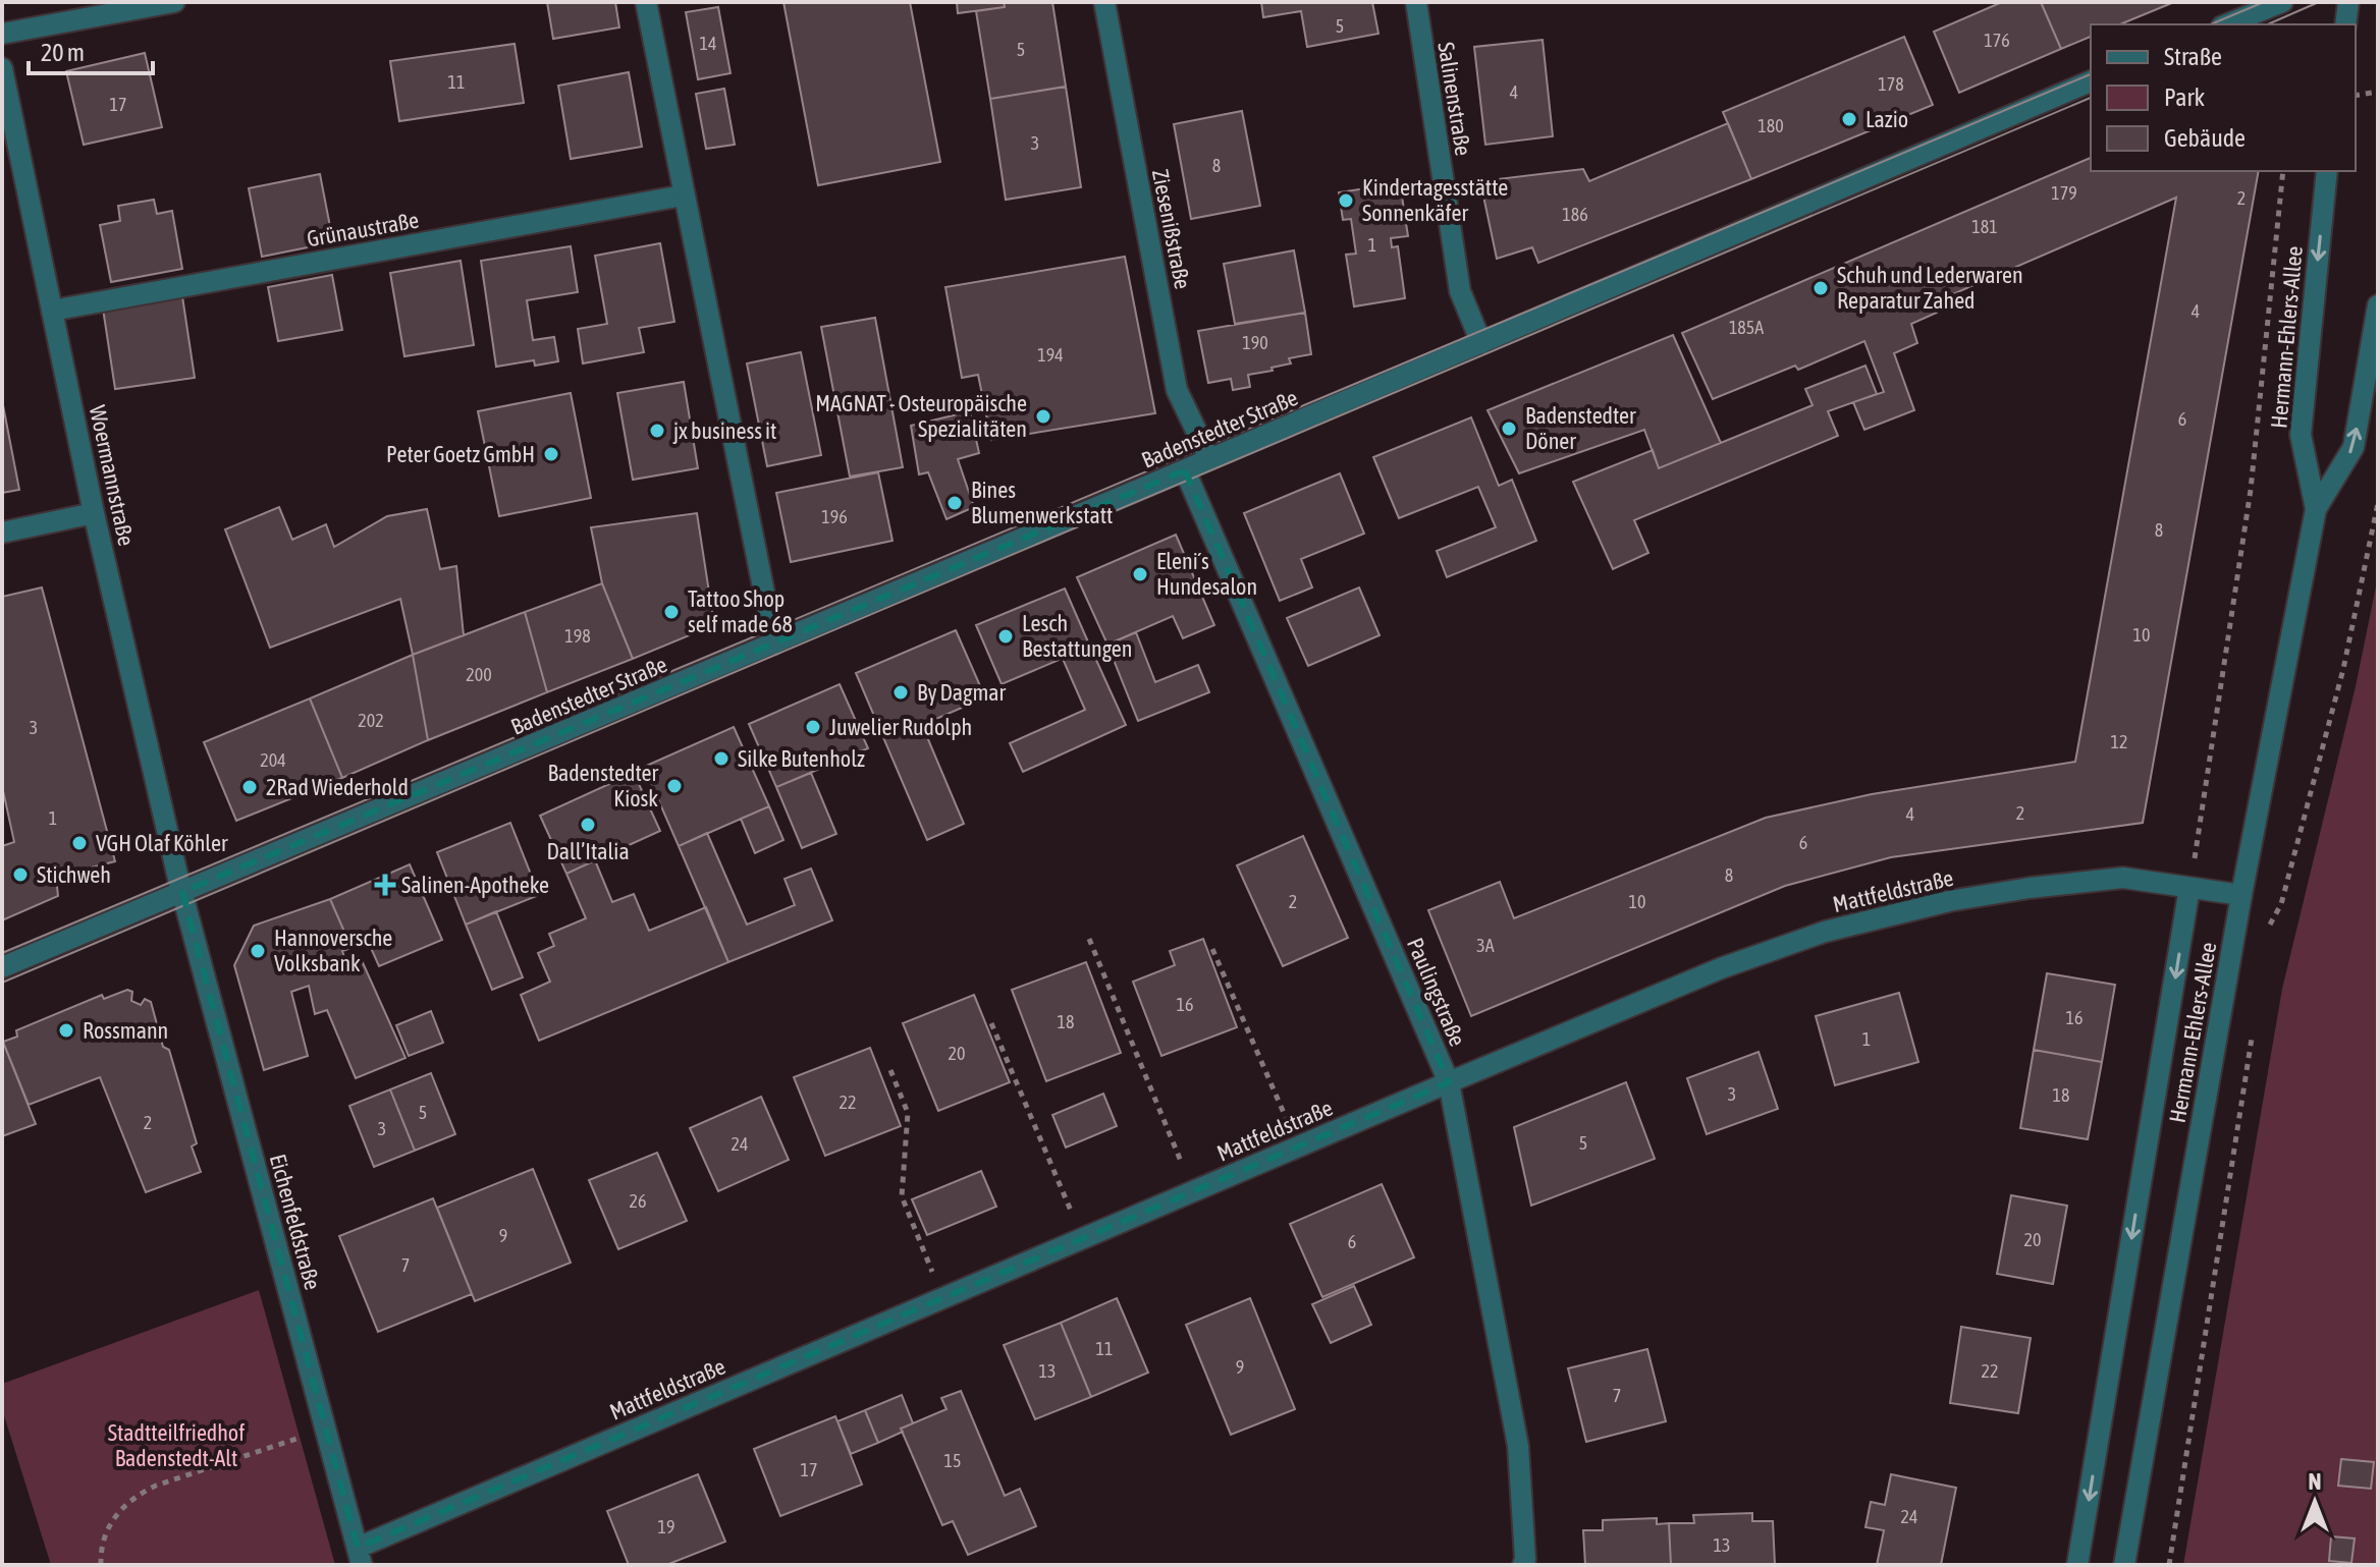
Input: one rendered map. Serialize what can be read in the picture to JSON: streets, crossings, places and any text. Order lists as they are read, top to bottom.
{
  "streets": {
    "street": [
      "Salinenstraße",
      "Grünaustraße",
      "Ziesenißstraße",
      "Hermann-Ehlers-Allee",
      "Badenstedter Straße",
      "Woermannstraße",
      "Mattfeldstraße",
      "Paulingstraße",
      "Eichenfeldstraße"
    ]
  },
  "crossings": [
    ["Salinenstraße", "Badenstedter Straße"],
    ["Grünaustraße", "Woermannstraße"],
    ["Ziesenißstraße", "Badenstedter Straße"],
    ["Hermann-Ehlers-Allee", "Mattfeldstraße"],
    ["Badenstedter Straße", "Woermannstraße"],
    ["Badenstedter Straße", "Paulingstraße"],
    ["Badenstedter Straße", "Eichenfeldstraße"],
    ["Woermannstraße", "Eichenfeldstraße"],
    ["Mattfeldstraße", "Paulingstraße"],
    ["Mattfeldstraße", "Eichenfeldstraße"]
  ],
  "parks": ["Stadtteilfriedhof Badenstedt-Alt"],
  "places": {
    "other": [
      "Lazio",
      "Kindertagesstätte Sonnenkäfer",
      "Schuh und Lederwaren Reparatur Zahed",
      "MAGNAT - Osteuropäische Spezialitäten",
      "Badenstedter Döner",
      "jx business it",
      "Peter Goetz GmbH",
      "Bines Blumenwerkstatt",
      "Eleni´s Hundesalon",
      "Tattoo Shop self made 68",
      "Lesch Bestattungen",
      "By Dagmar",
      "Juwelier Rudolph",
      "Silke Butenholz",
      "Badenstedter Kiosk",
      "2Rad Wiederhold",
      "Dall’Italia",
      "VGH Olaf Köhler",
      "Stichweh",
      "Hannoversche Volksbank",
      "Rossmann"
    ],
    "health": ["Salinen-Apotheke"]
  },
  "house_numbers": [
    "5",
    "176",
    "14",
    "5",
    "11",
    "178",
    "4",
    "17",
    "180",
    "3",
    "8",
    "179",
    "2",
    "186",
    "181",
    "1",
    "4",
    "185A",
    "190",
    "194",
    "6",
    "196",
    "8",
    "10",
    "198",
    "200",
    "202",
    "3",
    "12",
    "204",
    "2",
    "4",
    "1",
    "6",
    "8",
    "2",
    "10",
    "3A",
    "16",
    "16",
    "18",
    "1",
    "20",
    "3",
    "18",
    "22",
    "5",
    "2",
    "3",
    "5",
    "24",
    "26",
    "9",
    "20",
    "6",
    "7",
    "11",
    "9",
    "13",
    "22",
    "7",
    "15",
    "17",
    "24",
    "19",
    "13"
  ],
  "legend": ["Straße", "Park", "Gebäude"],
  "scale_bar": "20 m",
  "north": "top"
}
